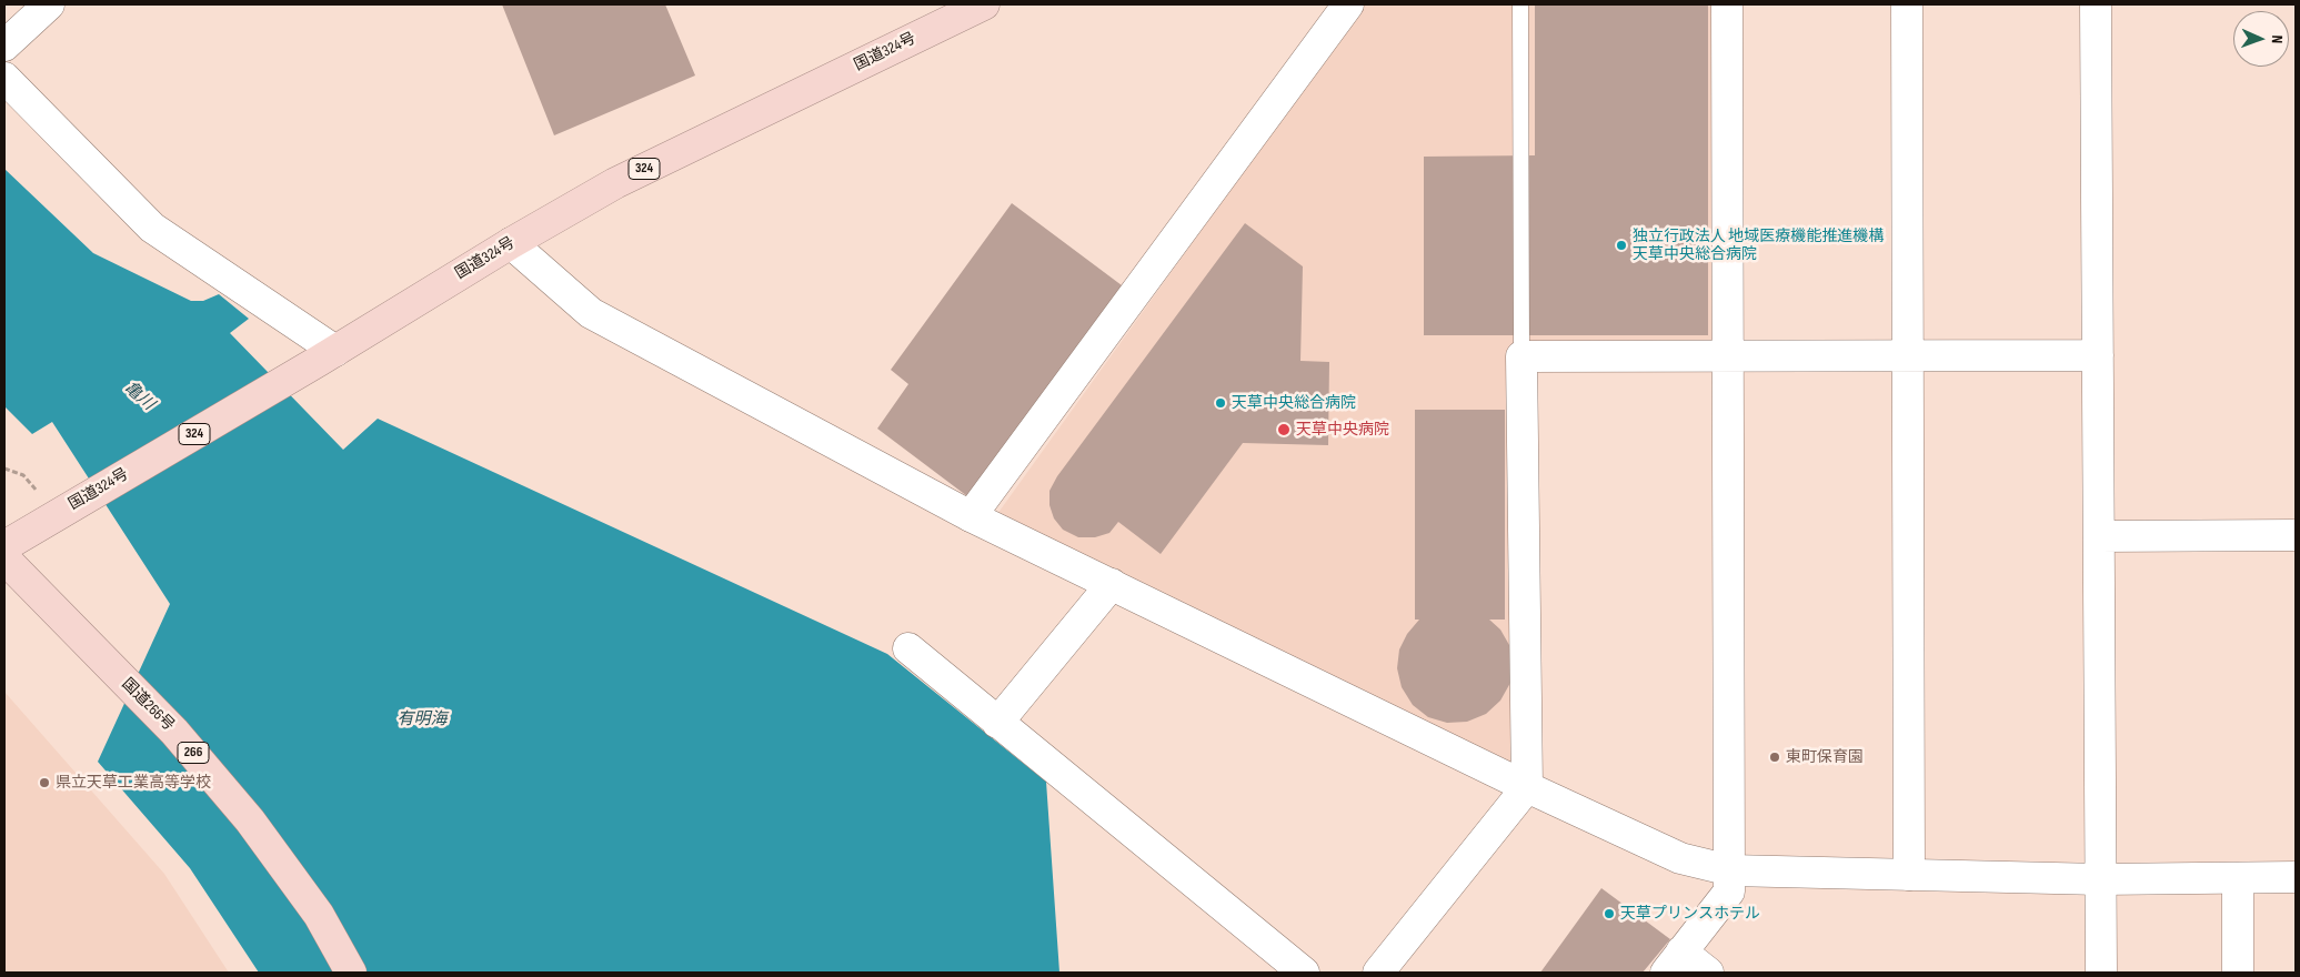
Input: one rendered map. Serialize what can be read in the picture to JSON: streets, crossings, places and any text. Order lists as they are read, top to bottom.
{
  "streets": {
    "highway": [
      "国道324号",
      "324",
      "国道266号",
      "266"
    ]
  },
  "water": ["亀川", "有明海"],
  "places": [
    "独立行政法人 地域医療機能推進機構 天草中央総合病院",
    "天草中央総合病院",
    "天草中央病院",
    "東町保育園",
    "県立天草工業高等学校",
    "天草プリンスホテル"
  ],
  "north": "right"
}
